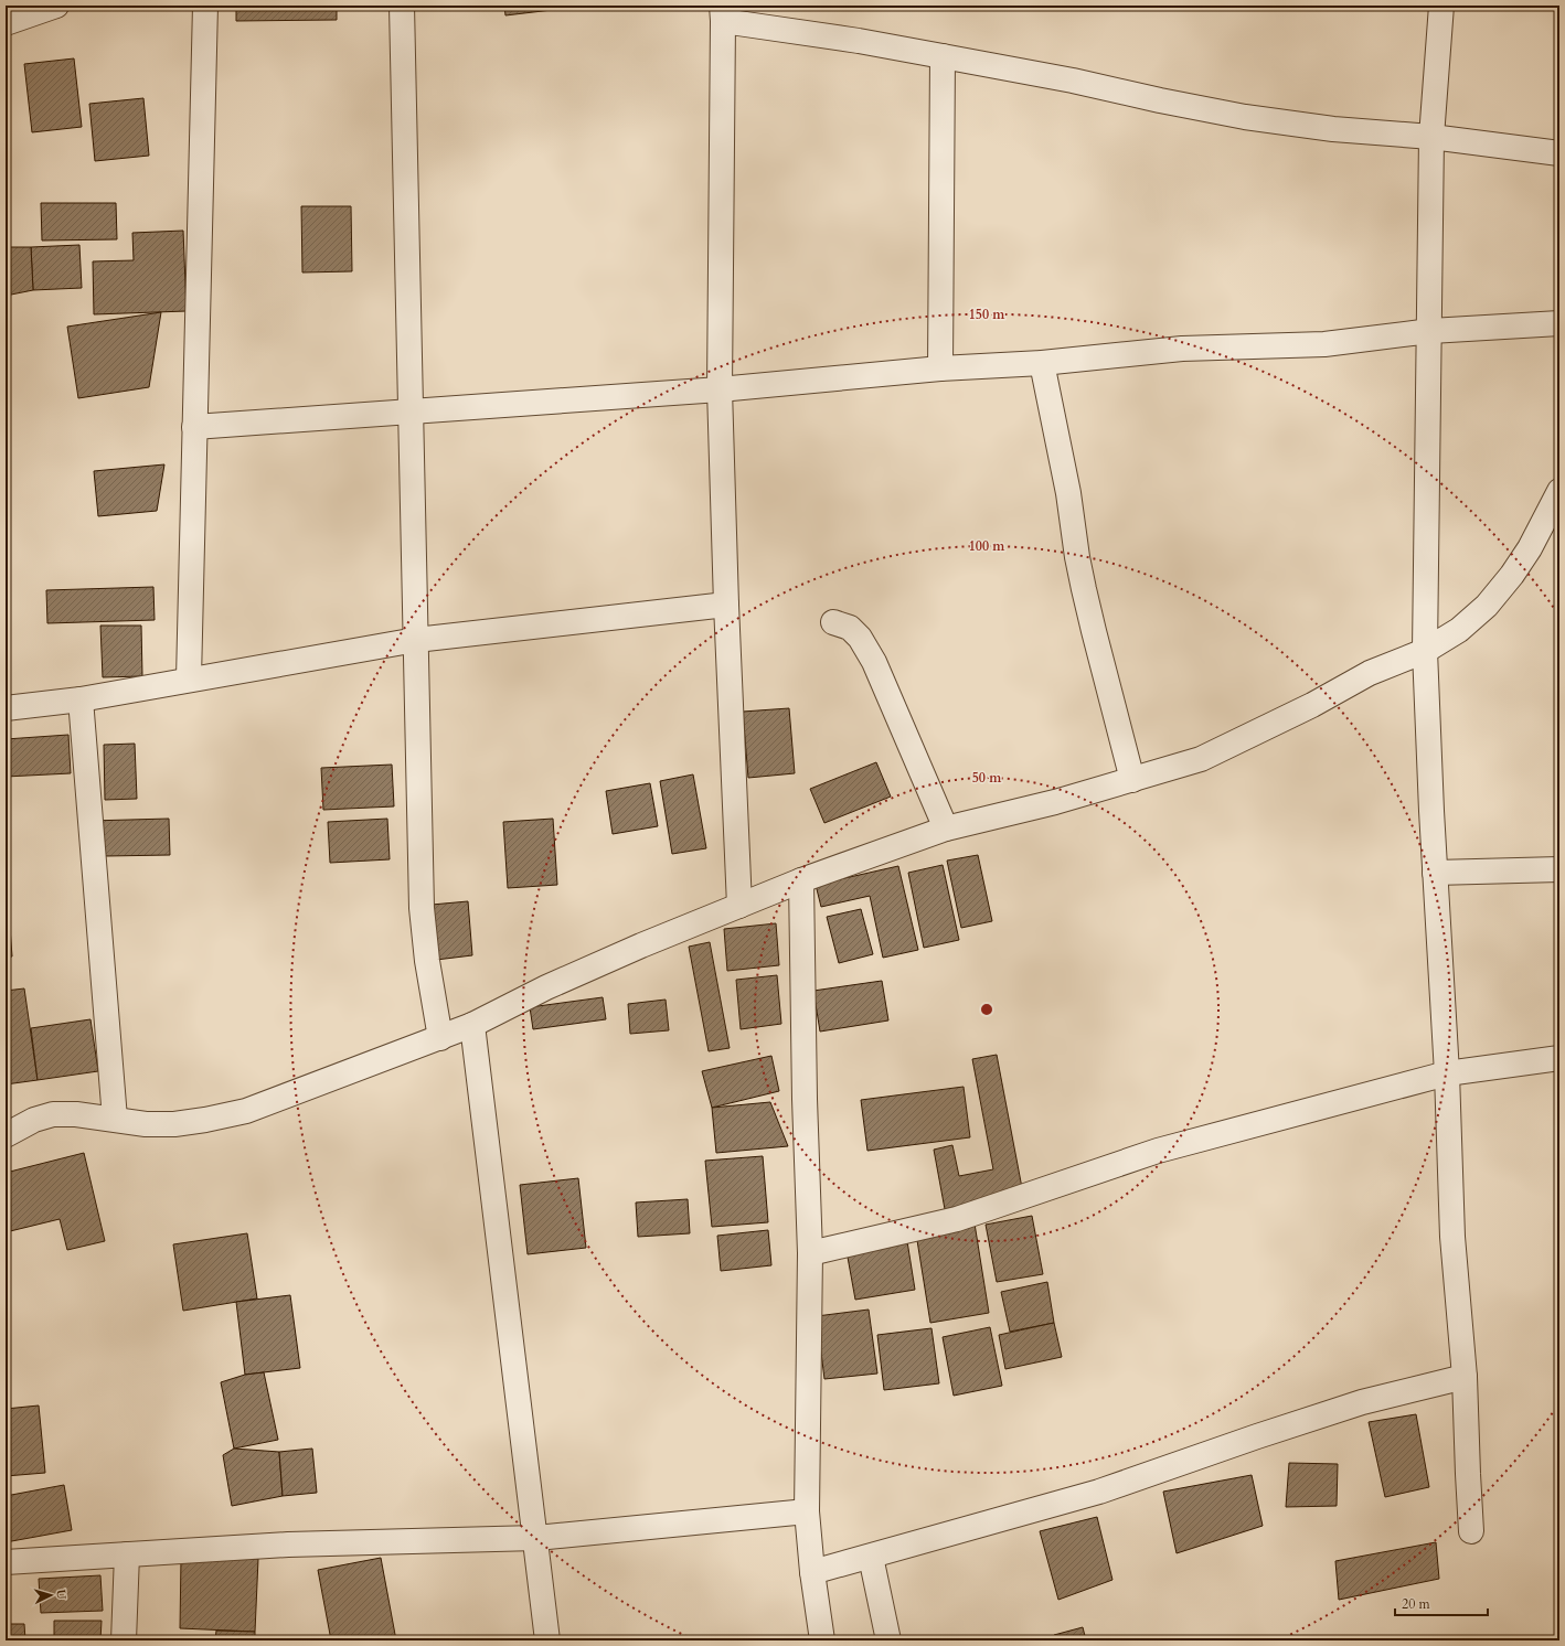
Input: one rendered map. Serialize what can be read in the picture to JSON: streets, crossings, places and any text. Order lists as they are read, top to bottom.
{
  "scale_bar": "20 m",
  "north": "right",
  "rings": ["150 m", "100 m", "50 m"]
}
